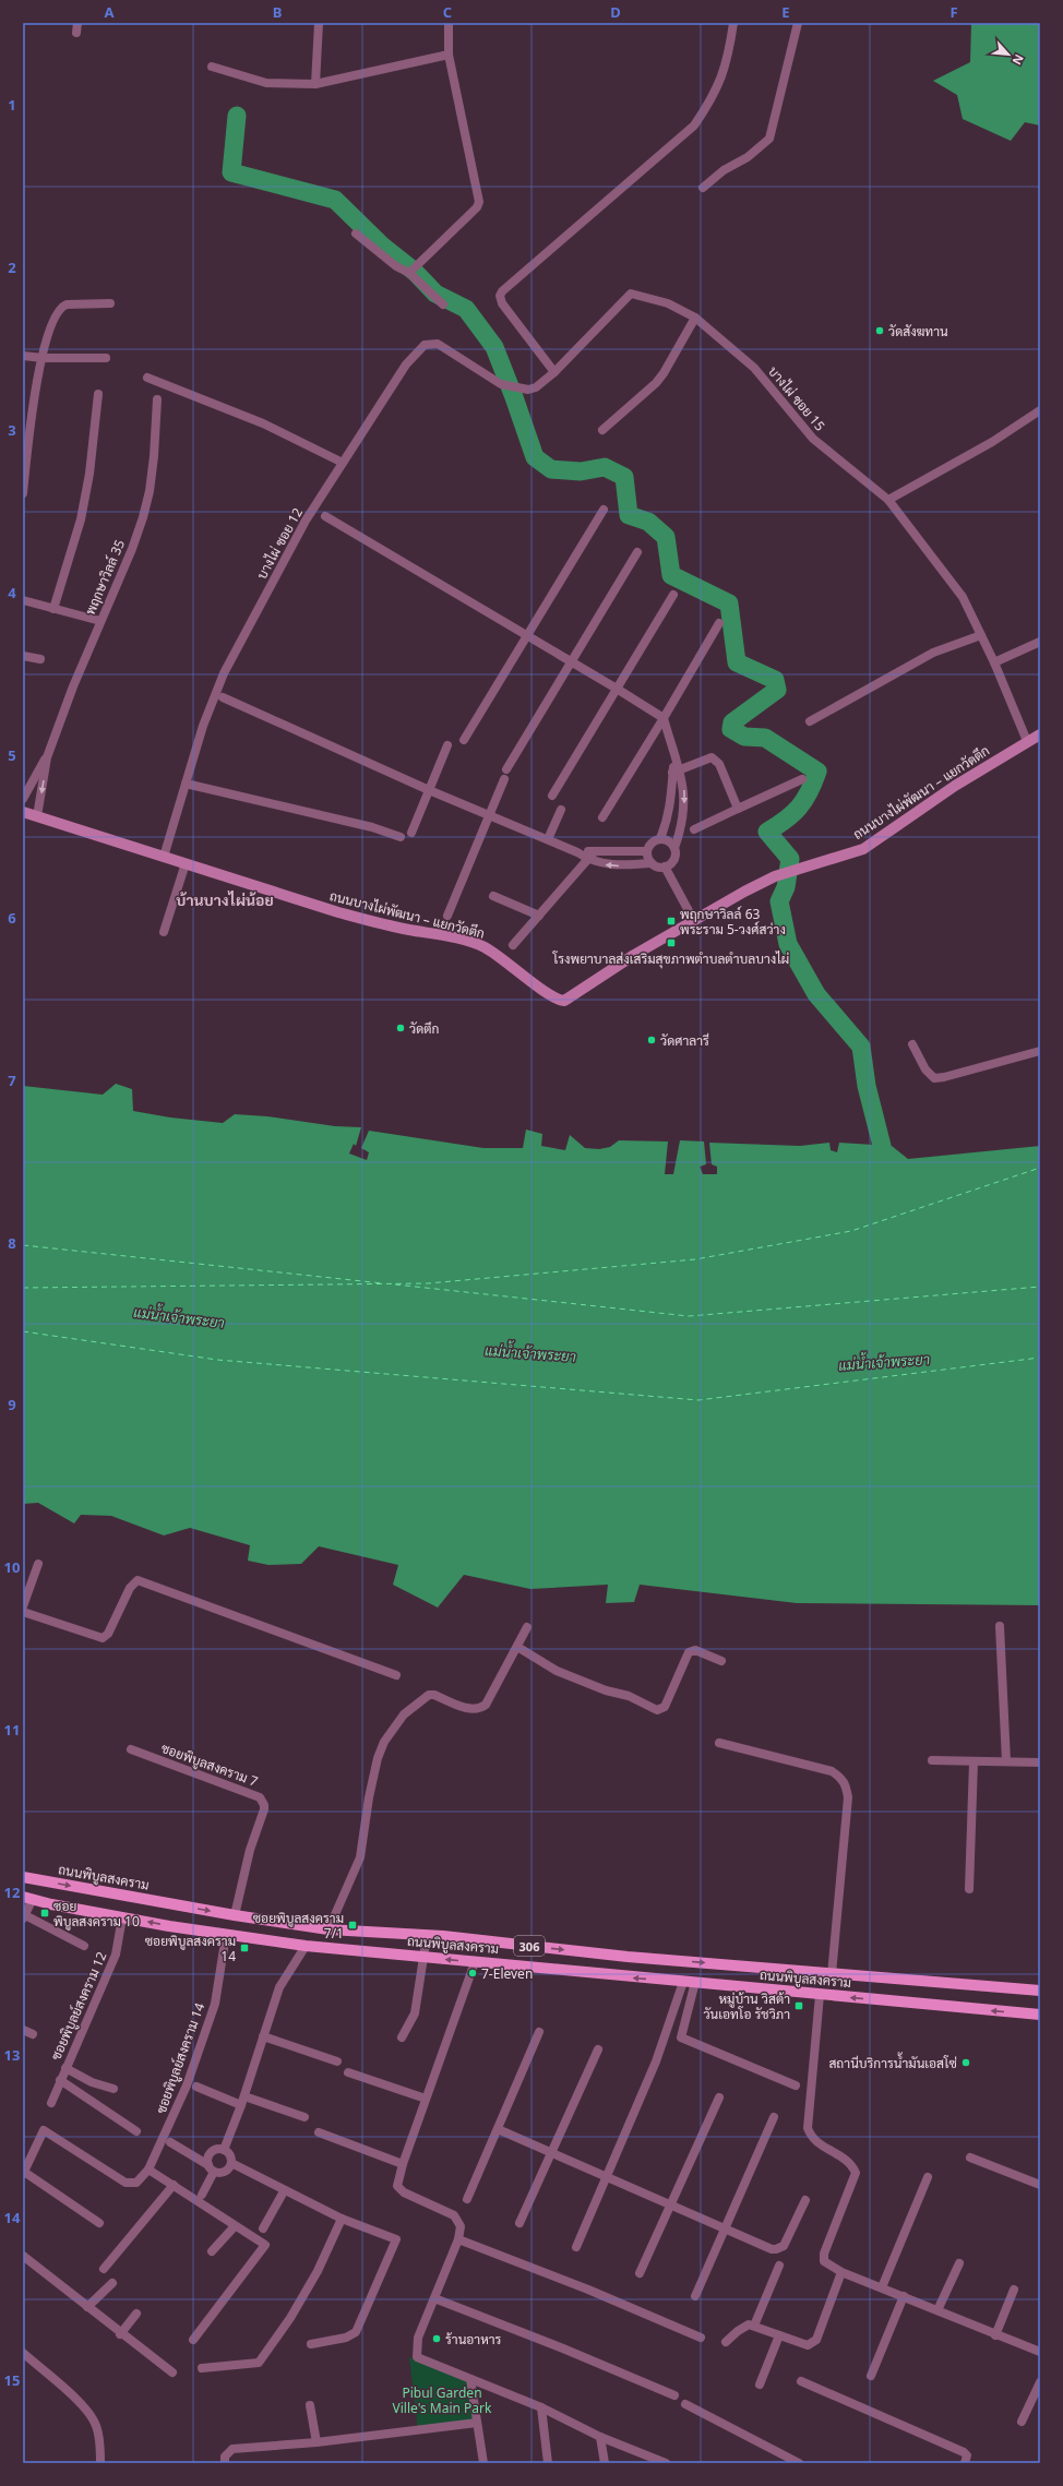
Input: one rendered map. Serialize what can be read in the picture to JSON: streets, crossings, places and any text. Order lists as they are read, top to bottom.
{
  "streets": {
    "main road": ["ถนนพิบูลสงคราม", "306"],
    "street": [
      "บางไผ่ ซอย 15",
      "บางไผ่ ซอย 12",
      "พฤกษาวิลล์ 35",
      "ถนนบางไผ่พัฒนา – แยกวัดตึก",
      "ซอยพิบูลสงคราม 7",
      "ซอยพิบูลย์สงคราม 12",
      "ซอยพิบูลย์สงคราม 14"
    ]
  },
  "crossings": [
    ["บางไผ่ ซอย 15", "บางไผ่ ซอย 12"],
    ["บางไผ่ ซอย 15", "ถนนบางไผ่พัฒนา – แยกวัดตึก"],
    ["บางไผ่ ซอย 12", "ถนนบางไผ่พัฒนา – แยกวัดตึก"],
    ["พฤกษาวิลล์ 35", "ถนนบางไผ่พัฒนา – แยกวัดตึก"],
    ["ซอยพิบูลสงคราม 7", "ถนนพิบูลสงคราม"],
    ["ถนนพิบูลสงคราม", "ซอยพิบูลย์สงคราม 12"],
    ["ถนนพิบูลสงคราม", "ซอยพิบูลย์สงคราม 14"]
  ],
  "districts": ["บ้านบางไผ่น้อย"],
  "water": ["แม่น้ำเจ้าพระยา"],
  "parks": ["Pibul Garden Ville's Main Park"],
  "places": {
    "other": [
      "วัดสังฆทาน",
      "วัดตึก",
      "วัดศาลารี",
      "7-Eleven",
      "สถานีบริการน้ำมันเอสโซ่",
      "ร้านอาหาร"
    ],
    "transit": [
      "พฤกษาวิลล์ 63 พระราม 5-วงศ์สว่าง",
      "โรงพยาบาลส่งเสริมสุขภาพตำบลตำบลบางไผ่",
      "ซอย พิบูลสงคราม 10",
      "ซอยพิบูลสงคราม 7/1",
      "ซอยพิบูลสงคราม 14",
      "หมู่บ้าน วิสต้า วันเอทโอ รัชวิภา"
    ]
  },
  "north": "bottom right",
  "grid": {
    "columns": [
      "A",
      "B",
      "C",
      "D",
      "E",
      "F"
    ],
    "rows": [
      "1",
      "2",
      "3",
      "4",
      "5",
      "6",
      "7",
      "8",
      "9",
      "10",
      "11",
      "12",
      "13",
      "14",
      "15"
    ]
  }
}
